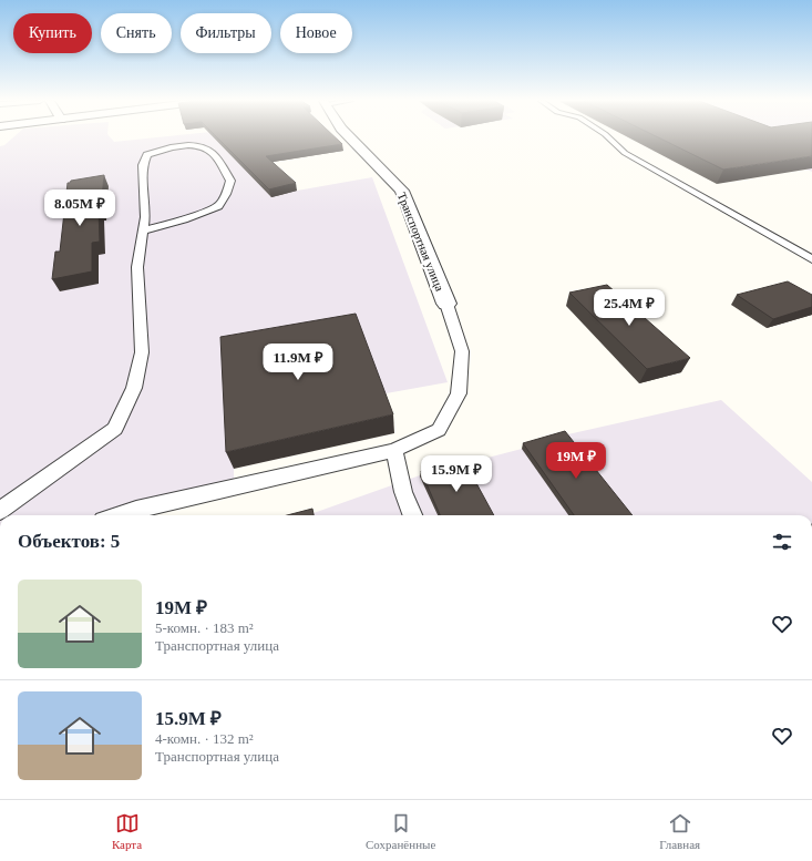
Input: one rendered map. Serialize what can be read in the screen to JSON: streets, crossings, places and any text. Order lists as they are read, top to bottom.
{
  "streets": {
    "street": ["Транспортная улица"]
  },
  "page": {
    "chip": [
      "Купить",
      "Снять",
      "Фильтры",
      "Новое"
    ],
    "price": [
      "8.05M ₽",
      "25.4M ₽",
      "11.9M ₽",
      "19M ₽",
      "15.9M ₽"
    ],
    "heading": "Объектов: 5",
    "list": [
      {
        "name": "19M ₽",
        "note": "5-комн. · 183 m² · Транспортная улица"
      },
      {
        "name": "15.9M ₽",
        "note": "4-комн. · 132 m² · Транспортная улица"
      }
    ],
    "tabs": ["Карта", "Сохранённые", "Главная"]
  }
}
